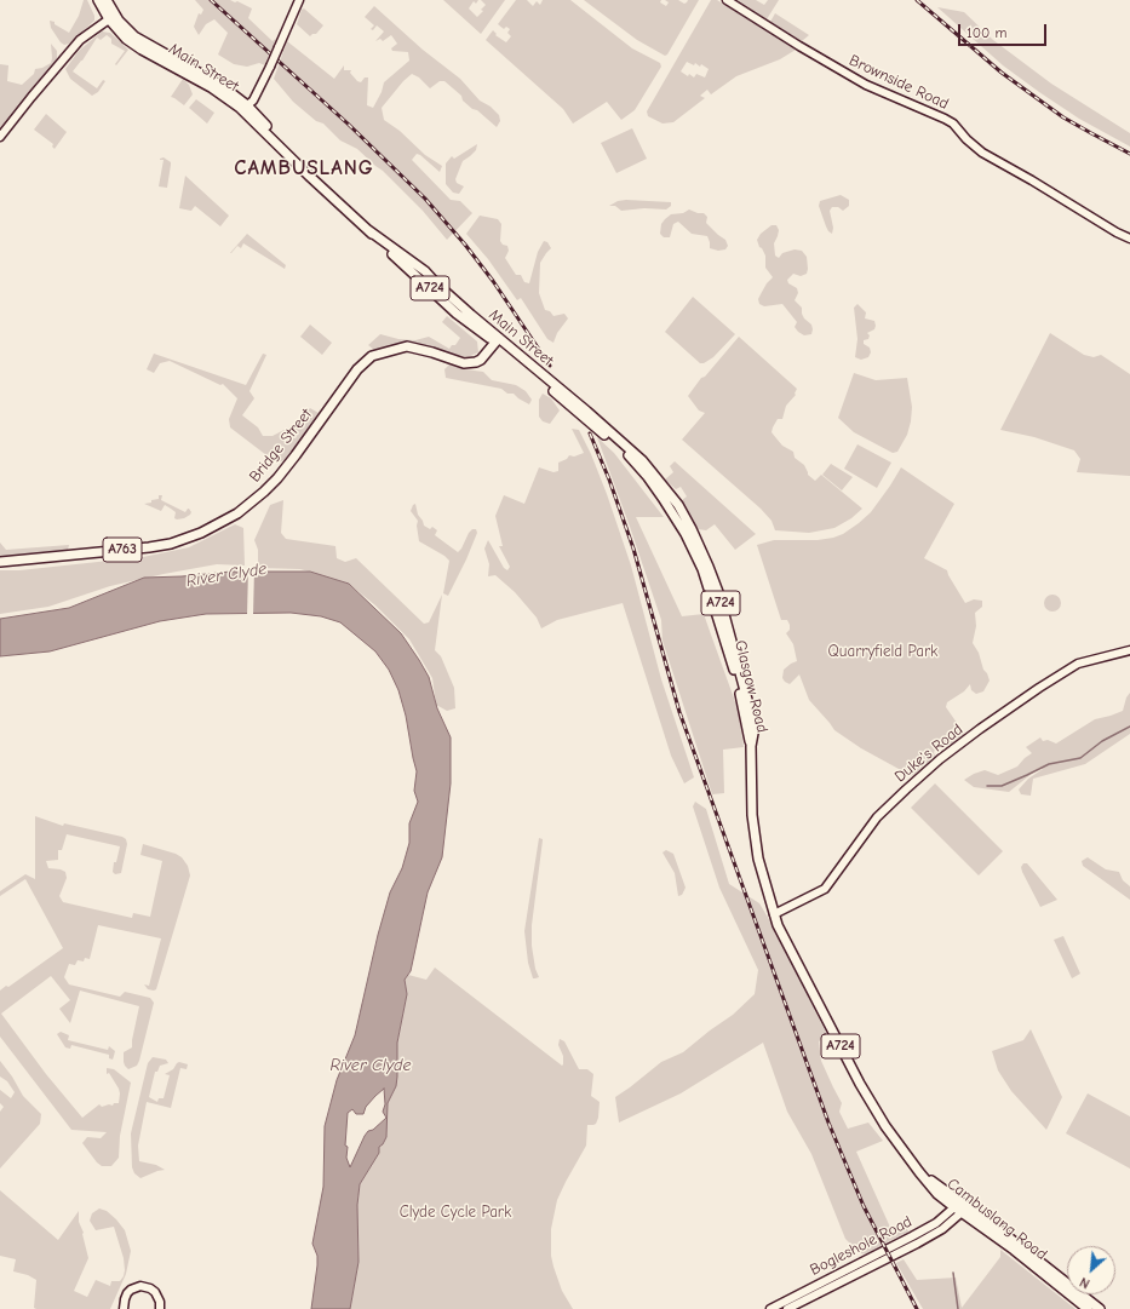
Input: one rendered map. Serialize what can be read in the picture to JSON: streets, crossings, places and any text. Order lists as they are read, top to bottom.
{
  "streets": {
    "main road": [
      "Main Street",
      "A724",
      "Bridge Street",
      "A763",
      "Glasgow Road",
      "Cambuslang Road"
    ],
    "street": ["Brownside Road", "Duke's Road", "Bogleshole Road"]
  },
  "crossings": [
    ["Main Street", "A724"],
    ["Main Street", "Bridge Street"],
    ["Main Street", "Glasgow Road"],
    ["A724", "Glasgow Road"],
    ["A724", "Duke's Road"],
    ["A724", "Cambuslang Road"],
    ["A724", "Bogleshole Road"],
    ["Glasgow Road", "Duke's Road"],
    ["Cambuslang Road", "Bogleshole Road"]
  ],
  "districts": ["CAMBUSLANG"],
  "water": ["River Clyde"],
  "parks": ["Quarryfield Park", "Clyde Cycle Park"],
  "scale_bar": "100 m",
  "north": "bottom left"
}
